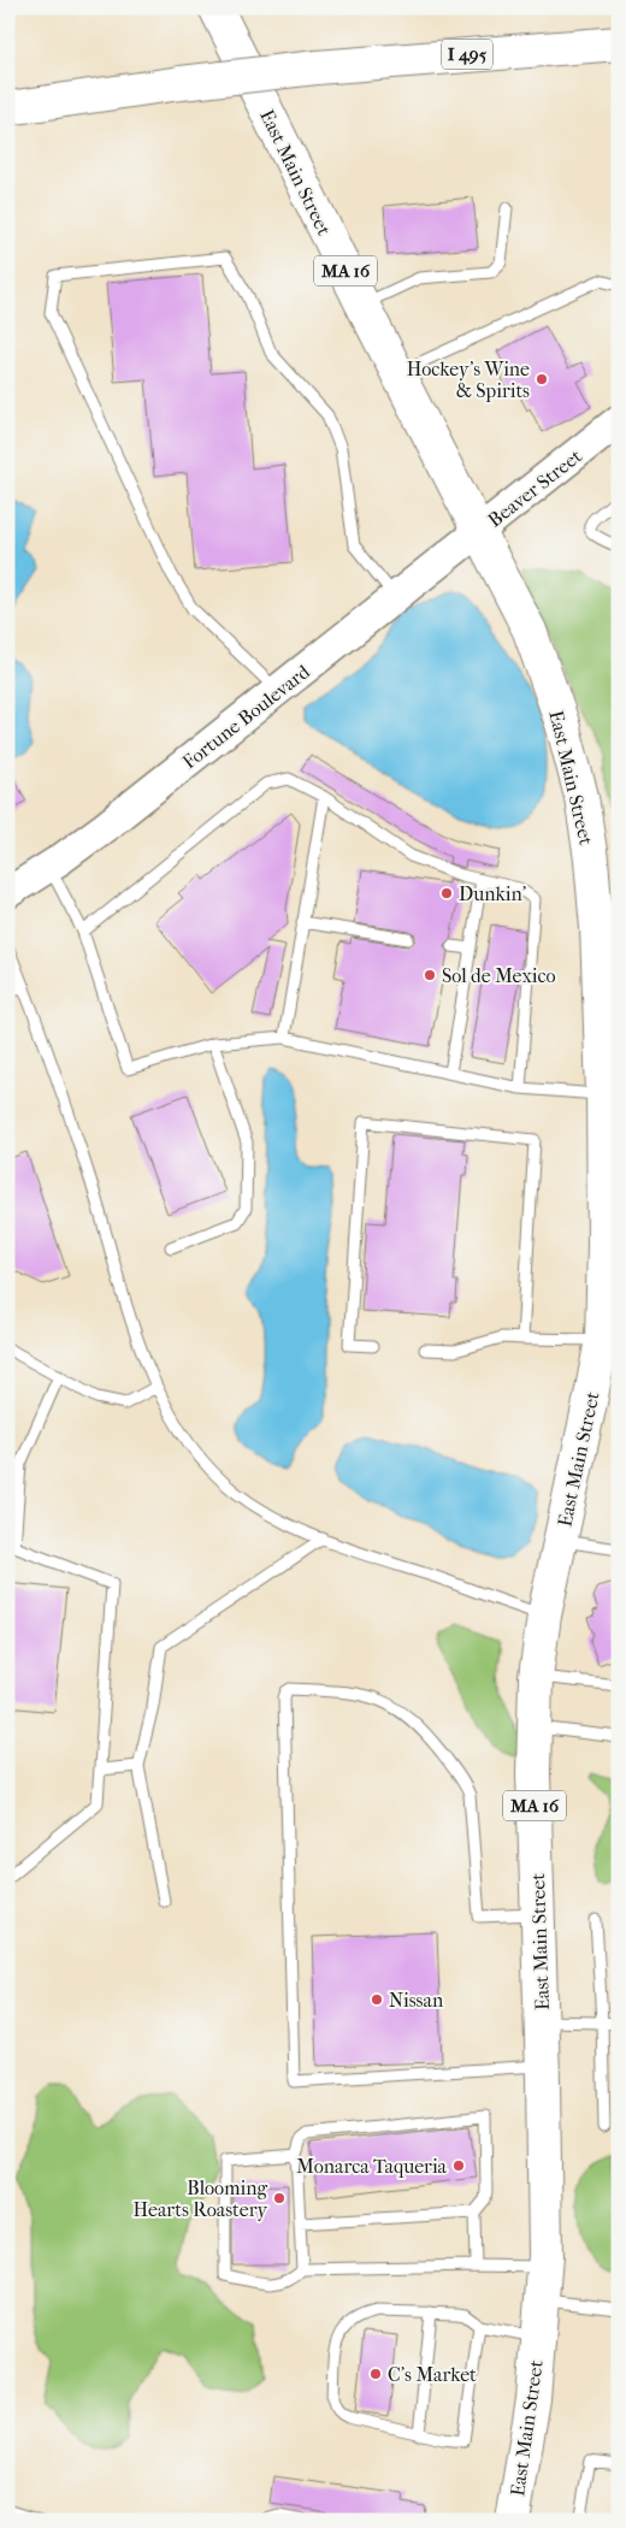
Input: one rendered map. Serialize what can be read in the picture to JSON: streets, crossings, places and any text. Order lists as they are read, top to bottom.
{
  "streets": {
    "main road": [
      "I 495",
      "East Main Street",
      "MA 16",
      "Beaver Street",
      "Fortune Boulevard"
    ]
  },
  "crossings": [
    ["East Main Street", "Beaver Street"],
    ["East Main Street", "Fortune Boulevard"],
    ["Beaver Street", "Fortune Boulevard"]
  ],
  "places": [
    "Hockey's Wine & Spirits",
    "Dunkin'",
    "Sol de Mexico",
    "Nissan",
    "Monarca Taqueria",
    "Blooming Hearts Roastery",
    "C's Market"
  ]
}
